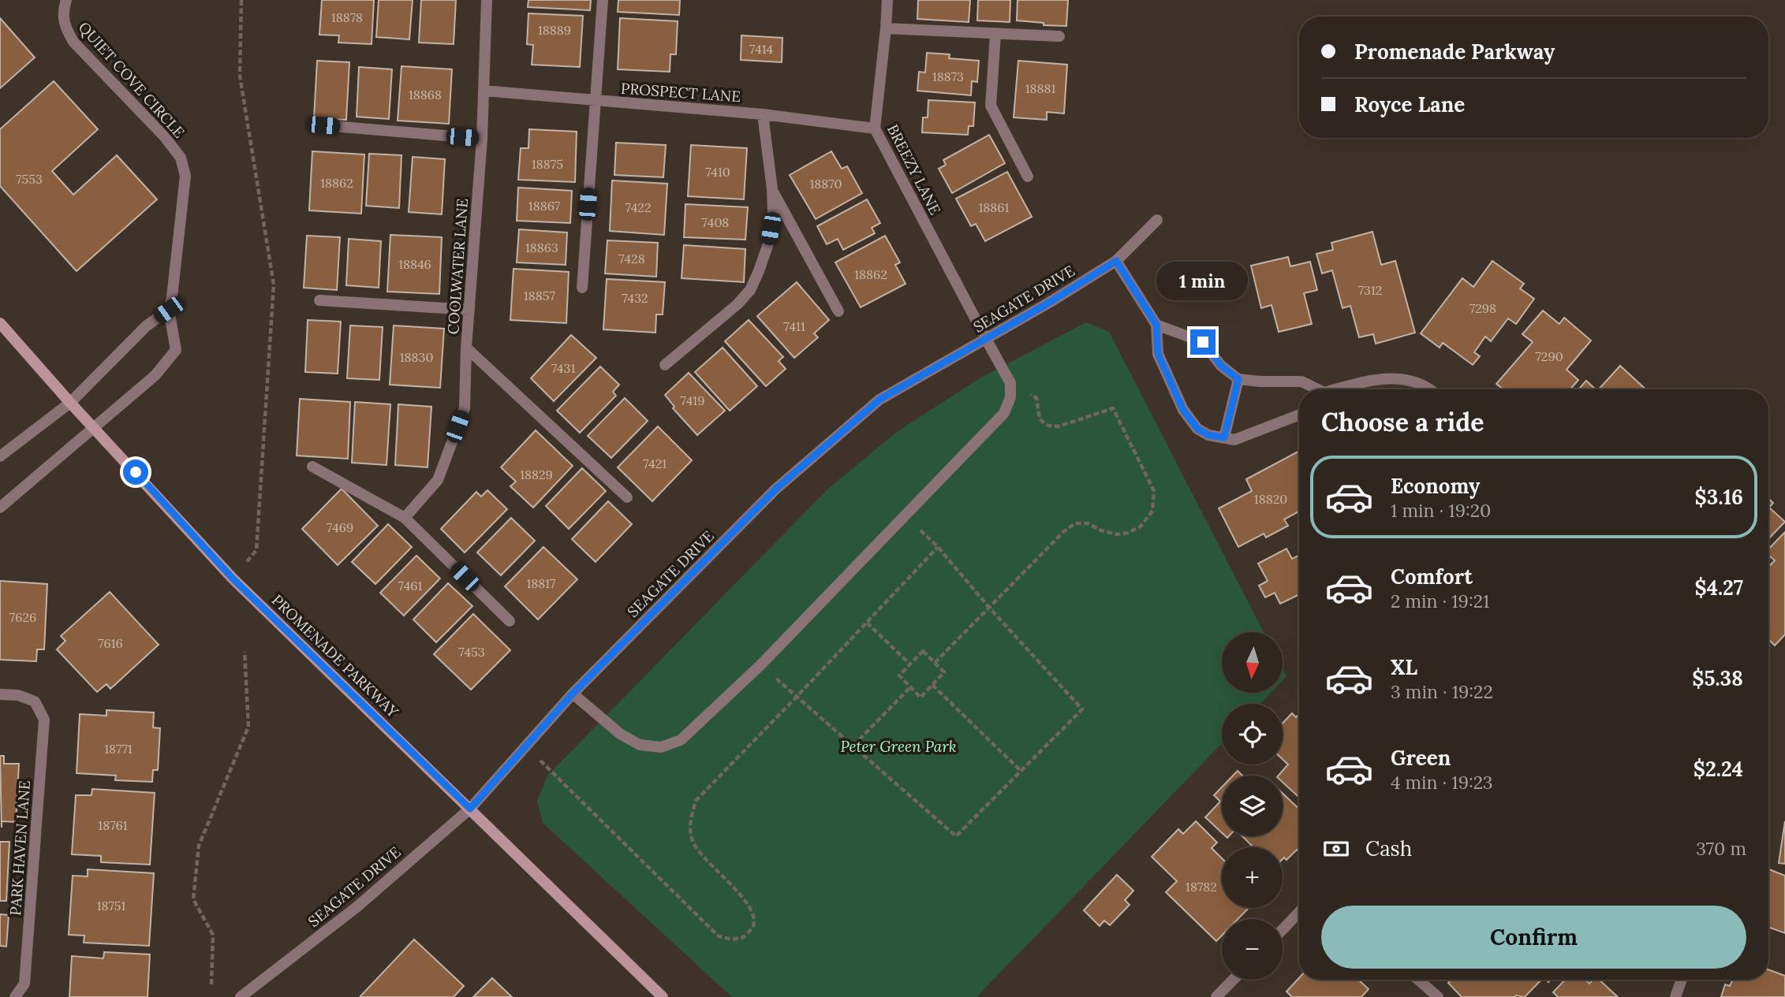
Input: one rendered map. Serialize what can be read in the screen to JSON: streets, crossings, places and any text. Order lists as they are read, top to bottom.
{
  "streets": {
    "street": [
      "QUIET COVE CIRCLE",
      "PROSPECT LANE",
      "BREEZY LANE",
      "COOLWATER LANE",
      "SEAGATE DRIVE",
      "PROMENADE PARKWAY",
      "PARK HAVEN LANE"
    ]
  },
  "crossings": [
    ["QUIET COVE CIRCLE", "PROMENADE PARKWAY"],
    ["PROSPECT LANE", "BREEZY LANE"],
    ["PROSPECT LANE", "COOLWATER LANE"],
    ["BREEZY LANE", "SEAGATE DRIVE"],
    ["SEAGATE DRIVE", "PROMENADE PARKWAY"]
  ],
  "parks": ["Peter Green Park"],
  "house_numbers": [
    "18878",
    "18889",
    "7414",
    "18873",
    "18881",
    "18868",
    "18875",
    "7410",
    "7553",
    "18862",
    "18870",
    "18867",
    "7422",
    "18861",
    "7408",
    "18863",
    "7428",
    "18846",
    "18862",
    "7312",
    "18857",
    "7432",
    "7298",
    "7411",
    "7290",
    "18830",
    "7431",
    "7419",
    "7421",
    "18829",
    "18820",
    "7469",
    "18817",
    "7461",
    "7626",
    "7616",
    "7453",
    "18771",
    "18761",
    "18782",
    "18751"
  ],
  "north": "bottom",
  "page": {
    "banner": ["Promenade Parkway", "Royce Lane"],
    "bubble": "1 min",
    "heading": "Choose a ride",
    "list": [
      {
        "name": "Economy",
        "note": "1 min · 19:20",
        "value": "$3.16"
      },
      {
        "name": "Comfort",
        "note": "2 min · 19:21",
        "value": "$4.27"
      },
      {
        "name": "XL",
        "note": "3 min · 19:22",
        "value": "$5.38"
      },
      {
        "name": "Green",
        "note": "4 min · 19:23",
        "value": "$2.24"
      }
    ],
    "map_buttons": ["+", "−"],
    "pay": ["Cash", "370 m"],
    "buttons": "Confirm"
  }
}
